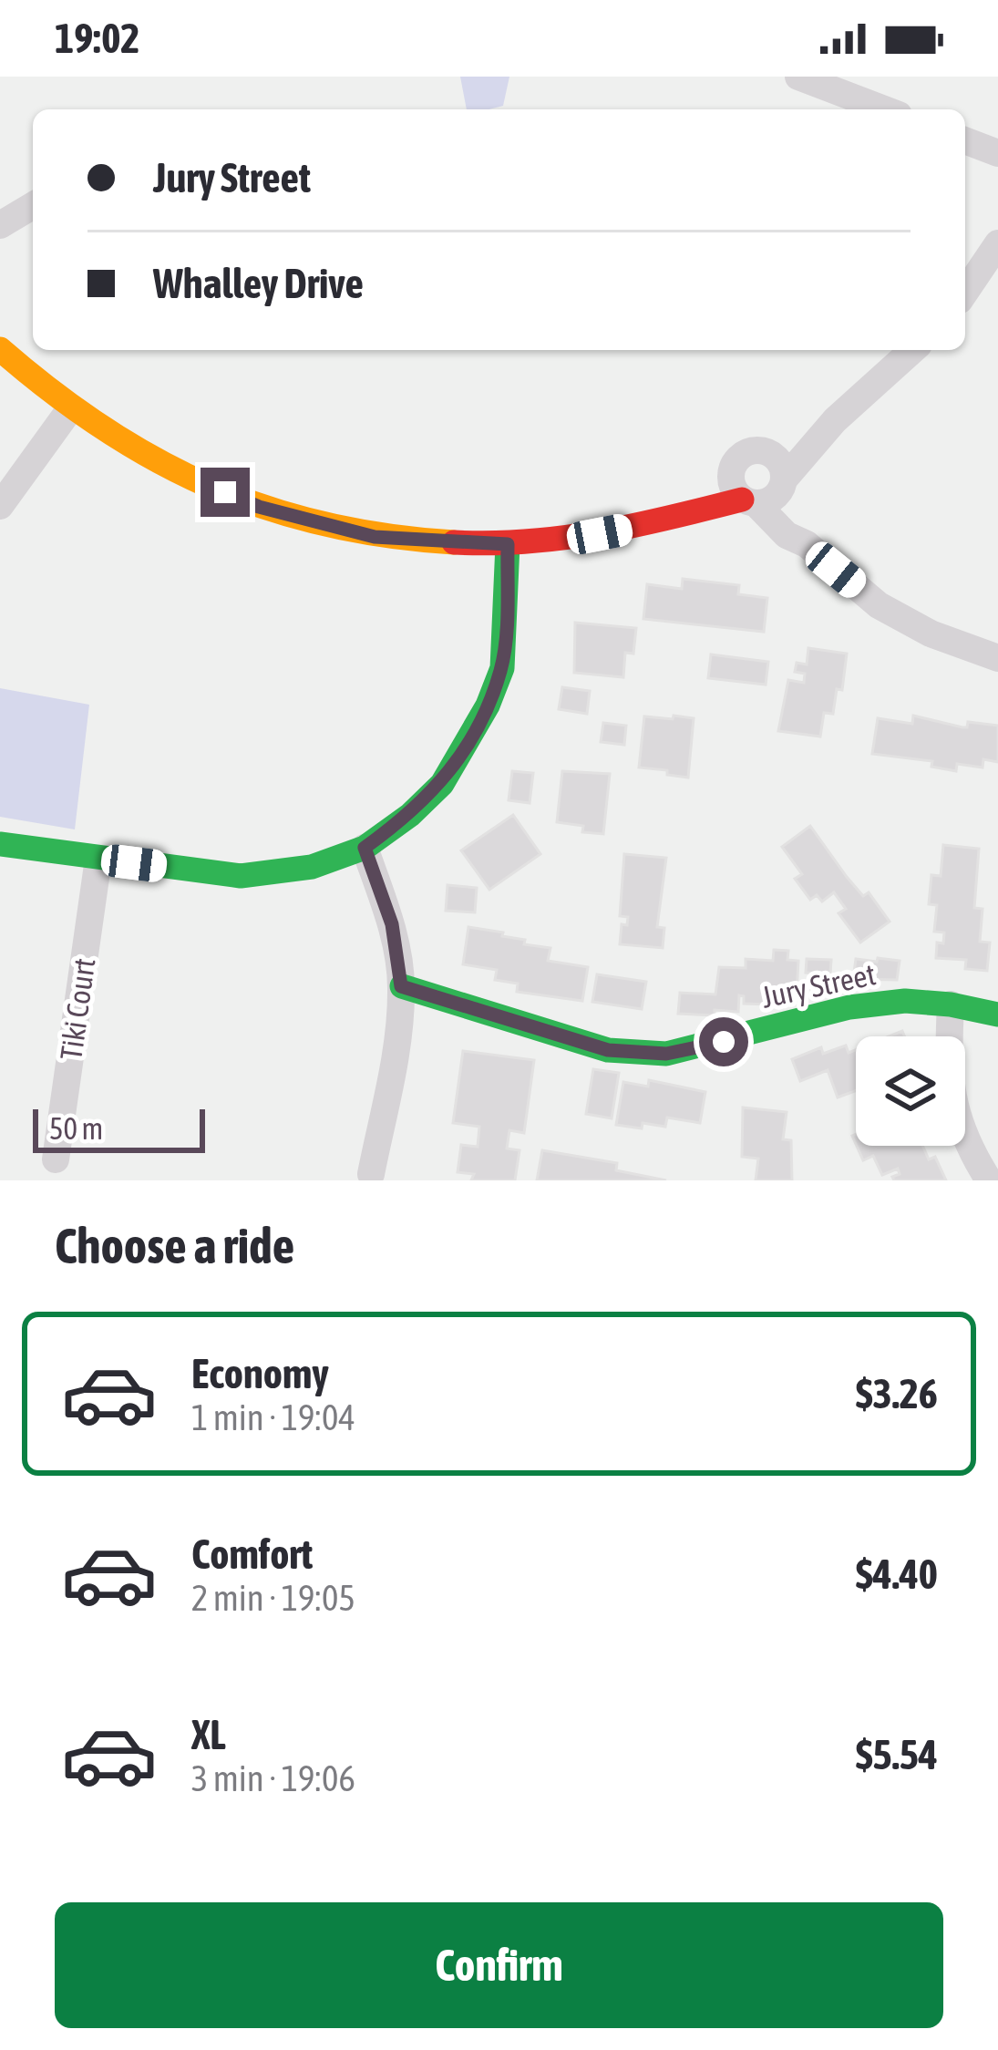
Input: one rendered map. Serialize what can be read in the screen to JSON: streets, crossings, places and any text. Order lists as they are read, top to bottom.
{
  "streets": {
    "street": ["Jury Street", "Tiki Court"]
  },
  "scale_bar": "50 m",
  "page": {
    "status": "19:02",
    "banner": ["Jury Street", "Whalley Drive"],
    "scale": "50 m",
    "heading": "Choose a ride",
    "list": [
      {
        "name": "Economy",
        "note": "1 min · 19:04",
        "value": "$3.26"
      },
      {
        "name": "Comfort",
        "note": "2 min · 19:05",
        "value": "$4.40"
      },
      {
        "name": "XL",
        "note": "3 min · 19:06",
        "value": "$5.54"
      }
    ],
    "buttons": "Confirm"
  }
}
